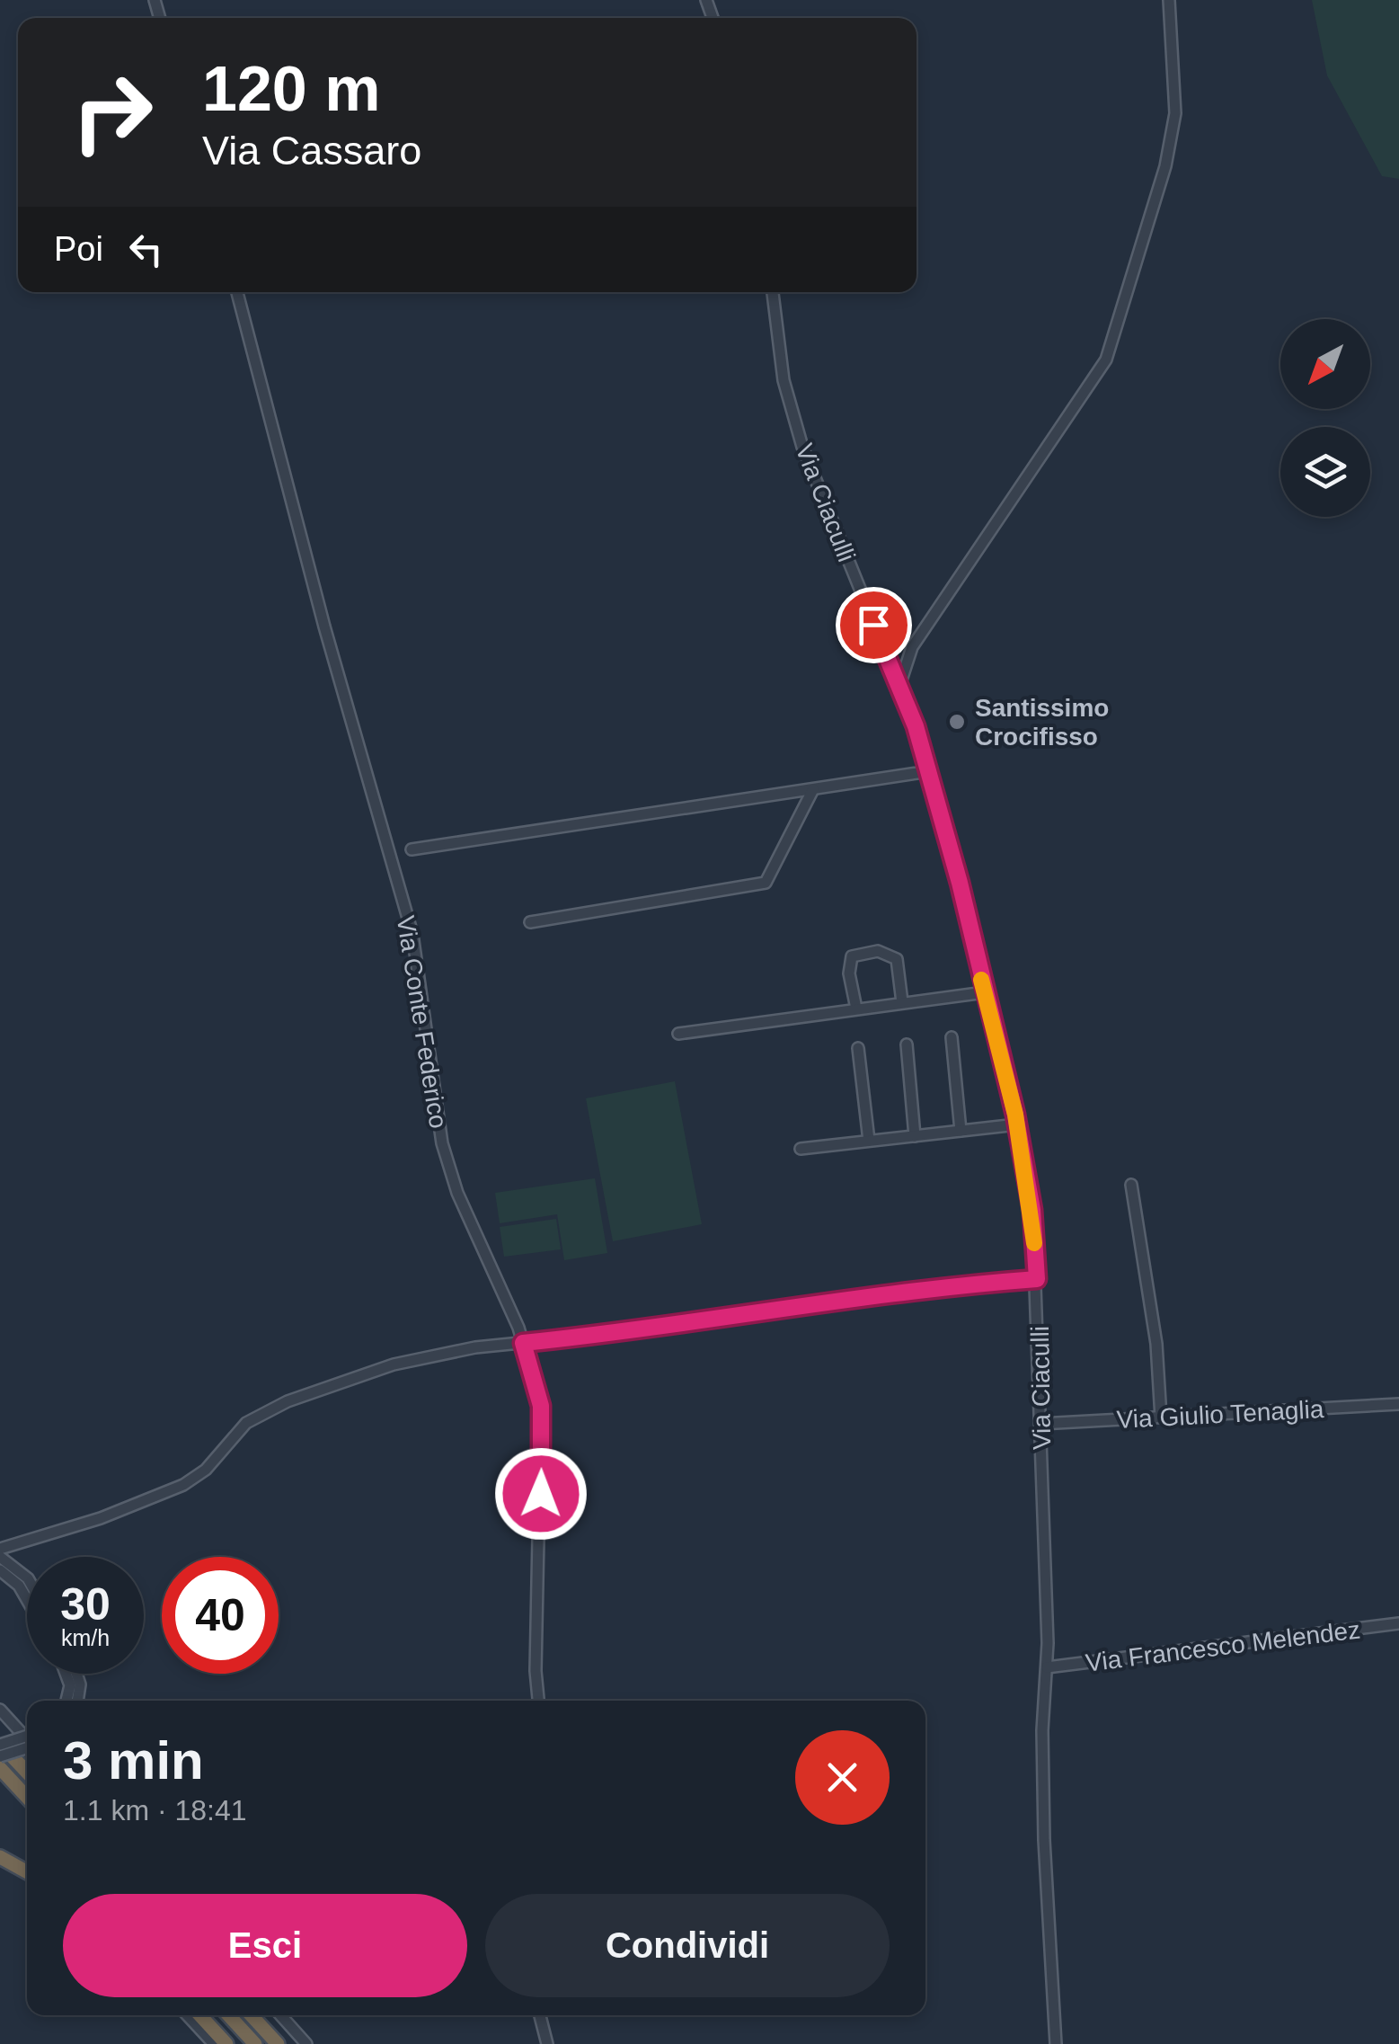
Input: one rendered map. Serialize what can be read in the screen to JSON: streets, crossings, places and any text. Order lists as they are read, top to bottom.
{
  "streets": {
    "street": [
      "Via Ciaculli",
      "Via Conte Federico",
      "Via Giulio Tenaglia",
      "Via Francesco Melendez"
    ]
  },
  "crossings": [
    ["Via Ciaculli", "Via Giulio Tenaglia"],
    ["Via Ciaculli", "Via Francesco Melendez"]
  ],
  "places": ["Santissimo Crocifisso"],
  "north": "bottom left",
  "page": {
    "turn": ["120 m", "Via Cassaro"],
    "then": "Poi",
    "speed": "30 km/h",
    "limit": "40",
    "heading": ["3 min", "1.1 km · 18:41"],
    "buttons": ["Esci", "Condividi"]
  }
}
